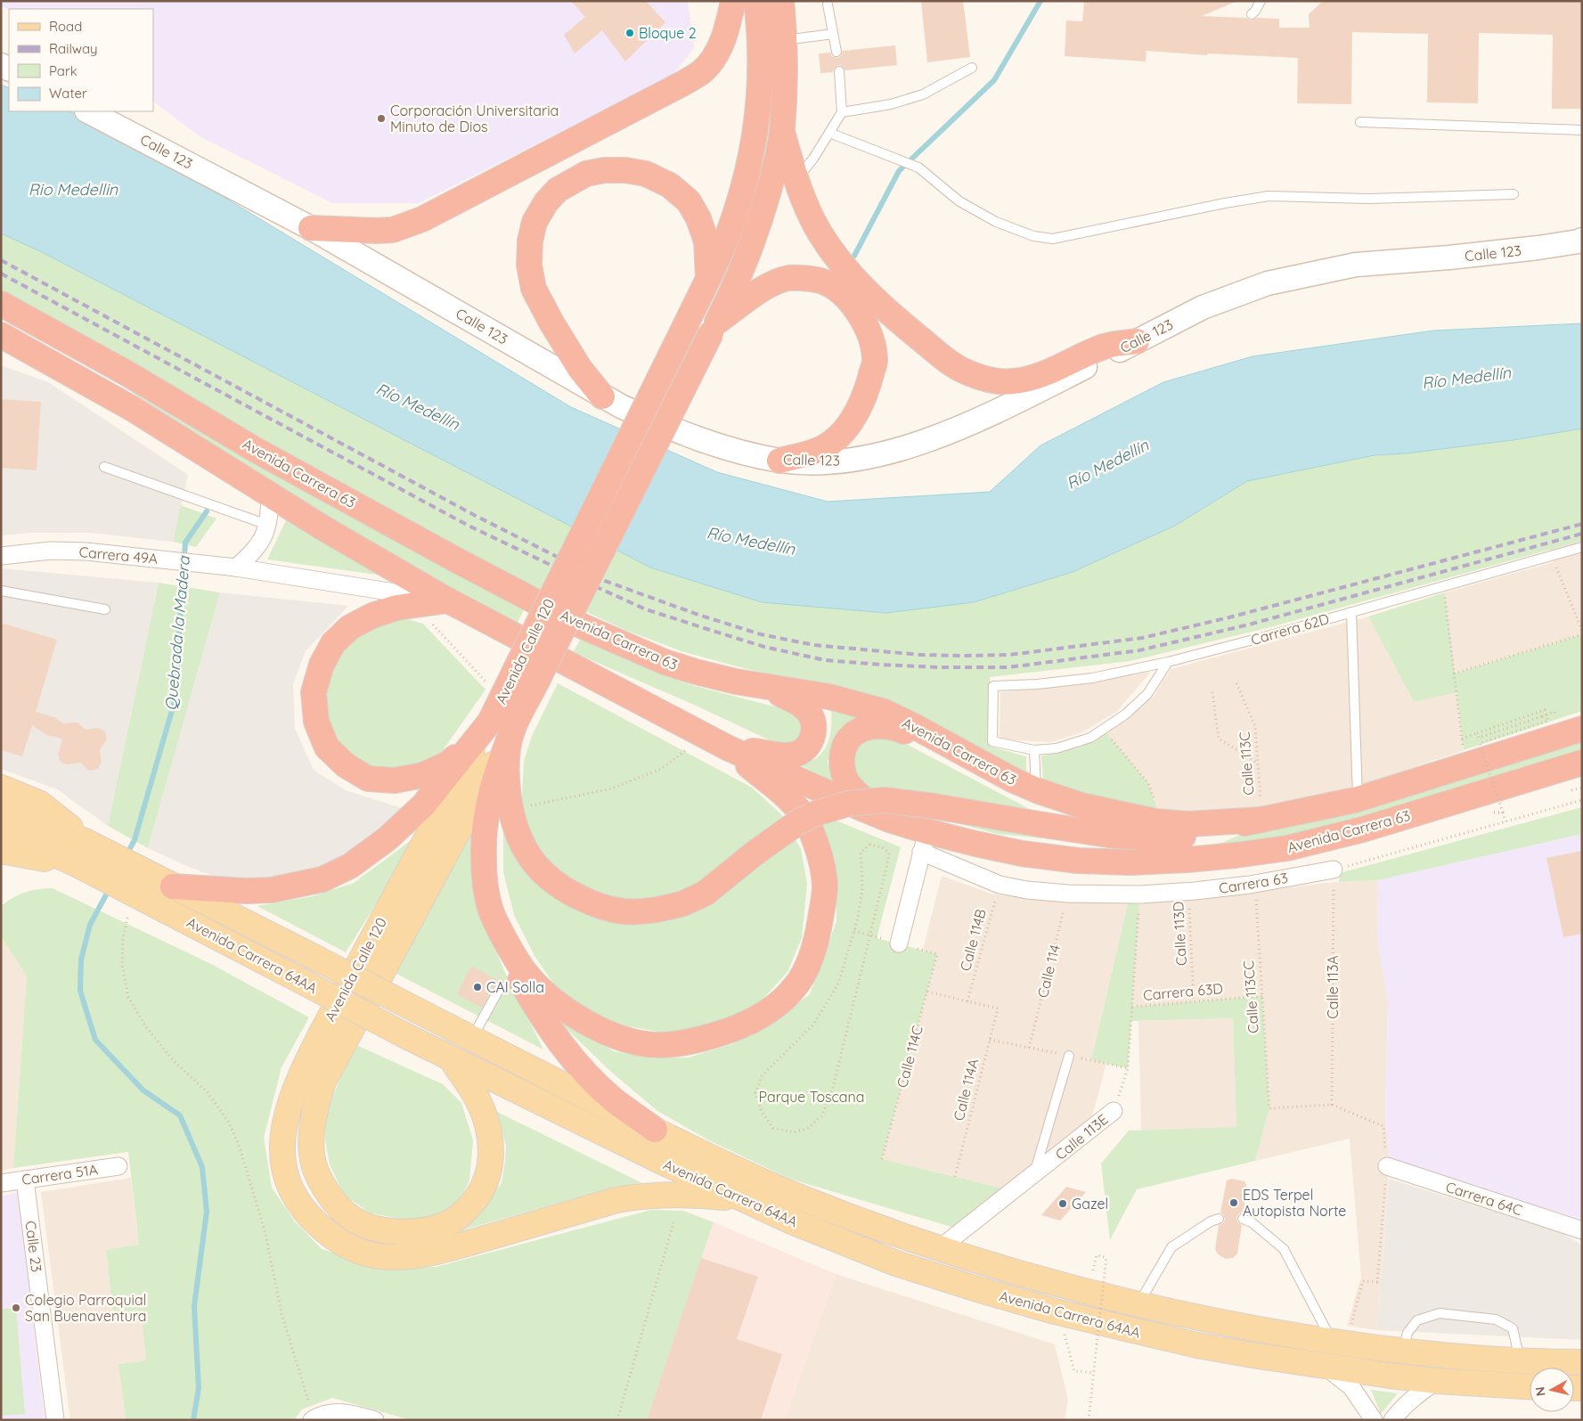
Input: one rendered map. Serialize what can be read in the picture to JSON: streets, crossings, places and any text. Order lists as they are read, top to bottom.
{
  "streets": {
    "highway": ["Avenida Carrera 63", "Avenida Calle 120"],
    "main road": ["Calle 123", "Avenida Carrera 64AA"],
    "street": [
      "Carrera 49A",
      "Carrera 63",
      "Calle 113E",
      "Carrera 51A",
      "Carrera 64C",
      "Calle 23"
    ],
    "lane": ["Carrera 62D"],
    "path": [
      "Calle 113C",
      "Calle 113D",
      "Calle 114B",
      "Calle 114",
      "Calle 113A",
      "Carrera 63D",
      "Calle 113CC",
      "Calle 114C",
      "Calle 114A"
    ]
  },
  "crossings": [
    ["Avenida Carrera 63", "Carrera 49A"],
    ["Avenida Carrera 63", "Avenida Calle 120"],
    ["Avenida Carrera 63", "Calle 113C"],
    ["Avenida Carrera 63", "Carrera 63"],
    ["Avenida Calle 120", "Avenida Carrera 64AA"],
    ["Carrera 63", "Calle 113D"],
    ["Carrera 63", "Calle 114B"],
    ["Carrera 63", "Calle 114"],
    ["Carrera 63", "Calle 113A"],
    ["Carrera 63", "Calle 113CC"],
    ["Carrera 63", "Calle 113E"],
    ["Calle 113D", "Carrera 63D"],
    ["Calle 114B", "Calle 114A"],
    ["Avenida Carrera 64AA", "Calle 113E"],
    ["Calle 113A", "Calle 113CC"],
    ["Carrera 63D", "Calle 113CC"],
    ["Carrera 63D", "Calle 113E"],
    ["Carrera 51A", "Calle 23"]
  ],
  "water": ["Rio Medellin", "Río Medellín", "Quebrada la Madera"],
  "parks": ["Parque Toscana"],
  "places": [
    "Bloque 2",
    "Corporación Universitaria Minuto de Dios",
    "CAI Solla",
    "EDS Terpel Autopista Norte",
    "Gazel",
    "Colegio Parroquial San Buenaventura"
  ],
  "legend": [
    "Road",
    "Railway",
    "Park",
    "Water"
  ],
  "north": "left"
}
